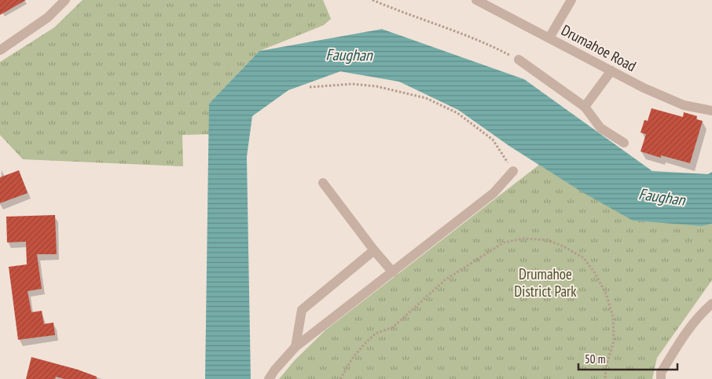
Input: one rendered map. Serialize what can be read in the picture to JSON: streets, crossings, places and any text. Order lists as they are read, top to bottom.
{
  "streets": {
    "street": ["Drumahoe Road"]
  },
  "water": ["Faughan"],
  "parks": ["Drumahoe District Park"],
  "scale_bar": "50 m"
}
